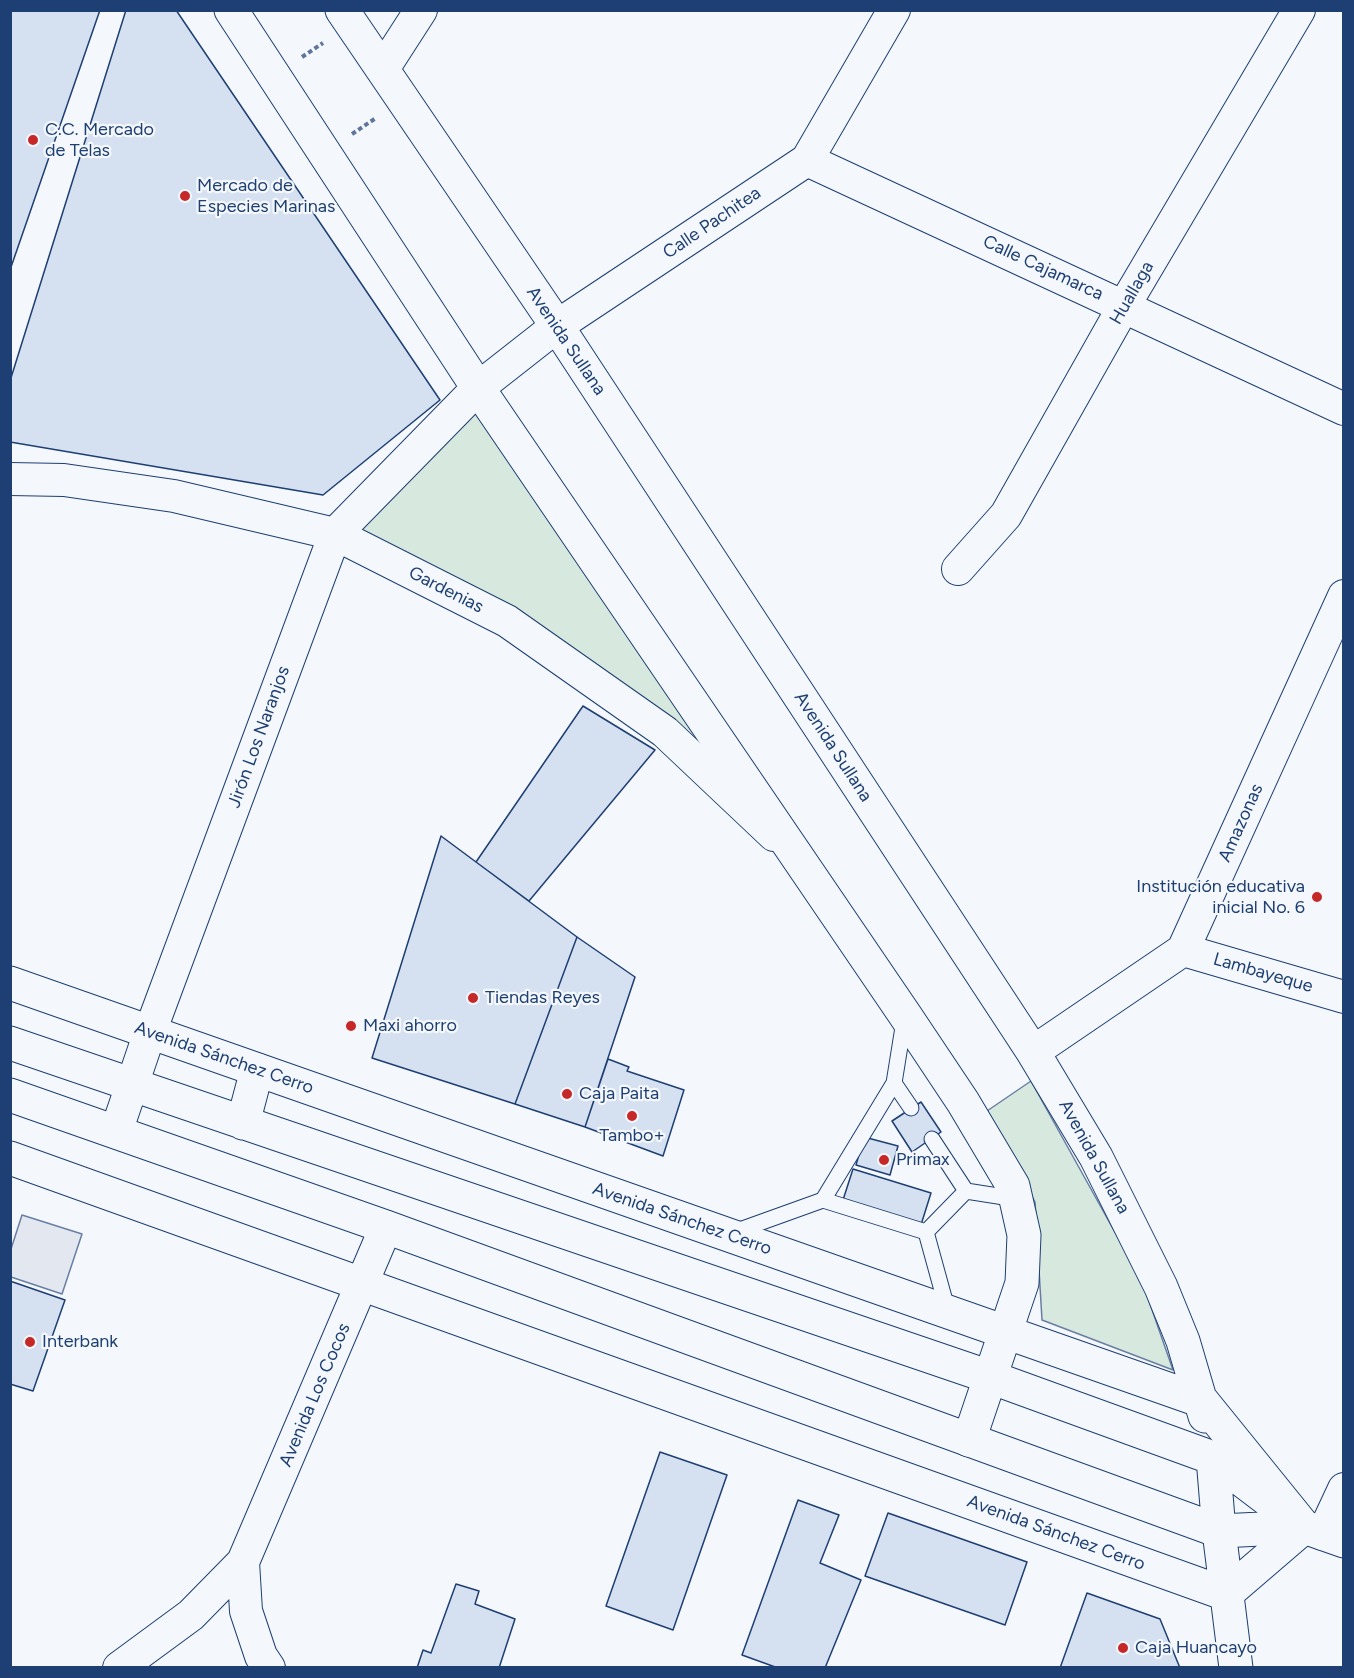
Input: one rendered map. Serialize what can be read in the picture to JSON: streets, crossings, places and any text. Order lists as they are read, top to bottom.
{
  "streets": {
    "main road": ["Avenida Sullana", "Avenida Sánchez Cerro"],
    "street": [
      "Calle Pachitea",
      "Calle Cajamarca",
      "Huallaga",
      "Gardenias",
      "Jirón Los Naranjos",
      "Amazonas",
      "Lambayeque",
      "Avenida Los Cocos"
    ]
  },
  "crossings": [
    ["Calle Pachitea", "Calle Cajamarca"],
    ["Calle Pachitea", "Avenida Sullana"],
    ["Calle Pachitea", "Jirón Los Naranjos"],
    ["Calle Cajamarca", "Huallaga"],
    ["Avenida Sullana", "Avenida Sánchez Cerro"],
    ["Gardenias", "Jirón Los Naranjos"],
    ["Jirón Los Naranjos", "Avenida Sánchez Cerro"],
    ["Amazonas", "Lambayeque"],
    ["Avenida Sánchez Cerro", "Avenida Los Cocos"]
  ],
  "places": [
    "C.C. Mercado de Telas",
    "Mercado de Especies Marinas",
    "Institución educativa inicial No. 6",
    "Tiendas Reyes",
    "Maxi ahorro",
    "Caja Paita",
    "Tambo+",
    "Primax",
    "Interbank",
    "Caja Huancayo"
  ]
}
